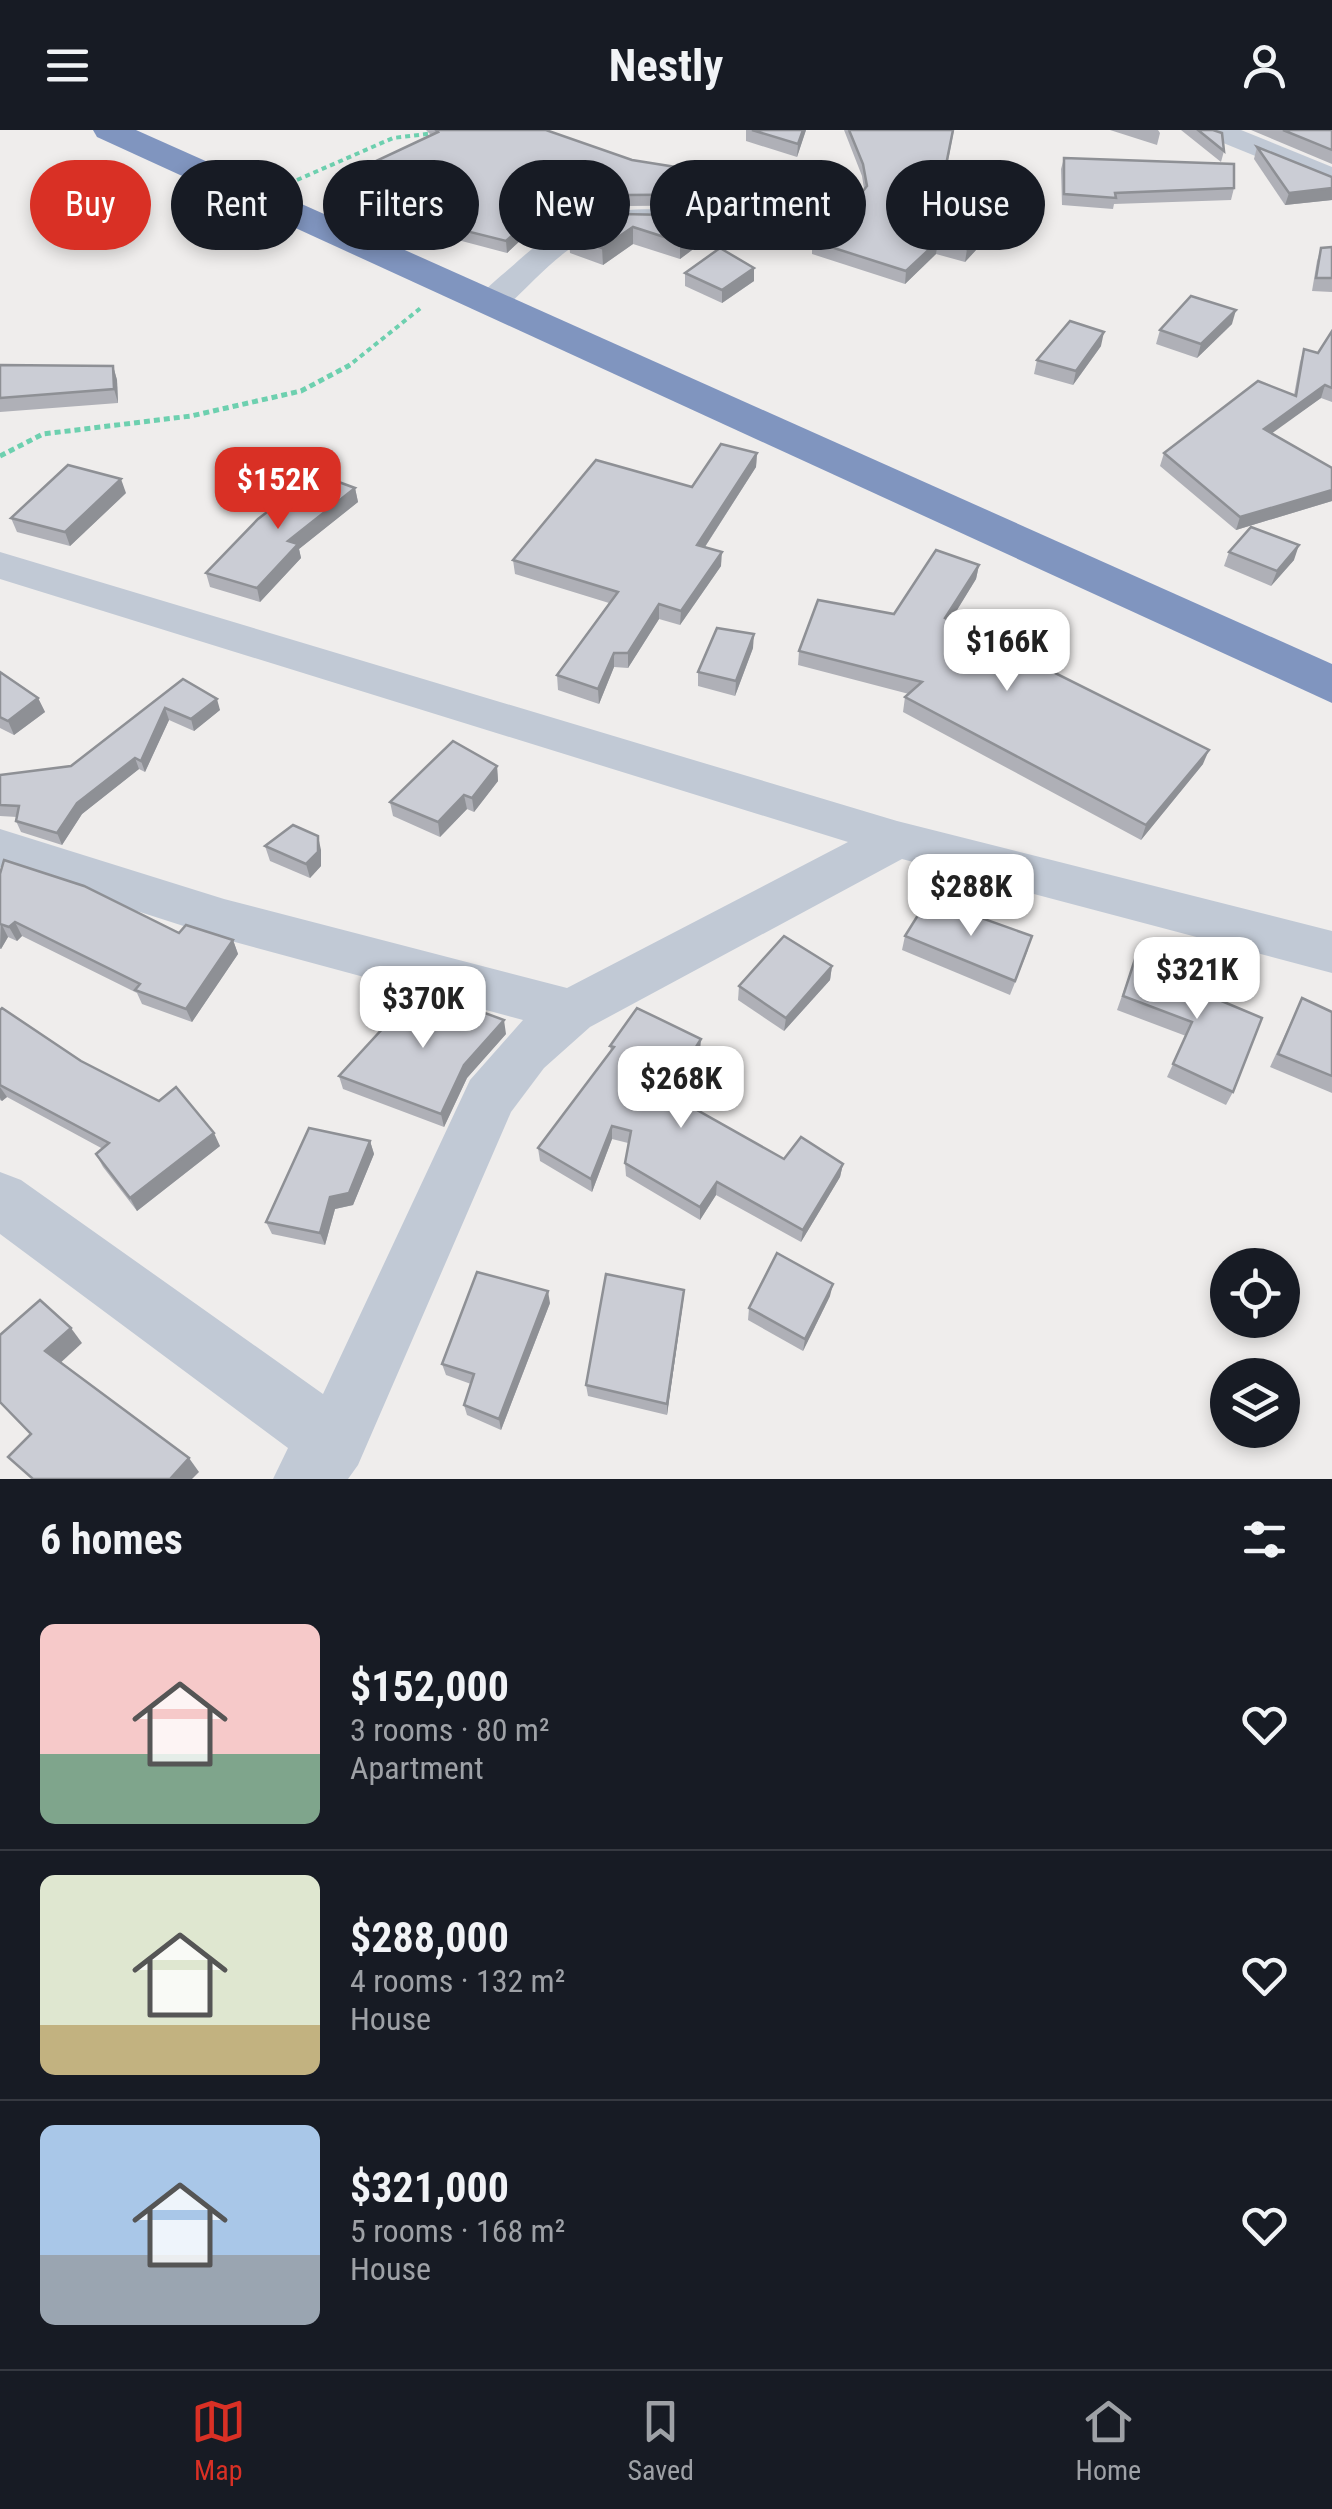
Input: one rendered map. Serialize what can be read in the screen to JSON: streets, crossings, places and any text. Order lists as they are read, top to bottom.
{
  "page": {
    "header": "Nestly",
    "chip": [
      "Buy",
      "Rent",
      "Filters",
      "New",
      "Apartment",
      "House"
    ],
    "price": [
      "$152K",
      "$166K",
      "$288K",
      "$321K",
      "$370K",
      "$268K"
    ],
    "heading": "6 homes",
    "list": [
      {
        "name": "$152,000",
        "note": "3 rooms · 80 m² · Apartment"
      },
      {
        "name": "$288,000",
        "note": "4 rooms · 132 m² · House"
      },
      {
        "name": "$321,000",
        "note": "5 rooms · 168 m² · House"
      }
    ],
    "tabs": ["Map", "Saved", "Home"]
  }
}
